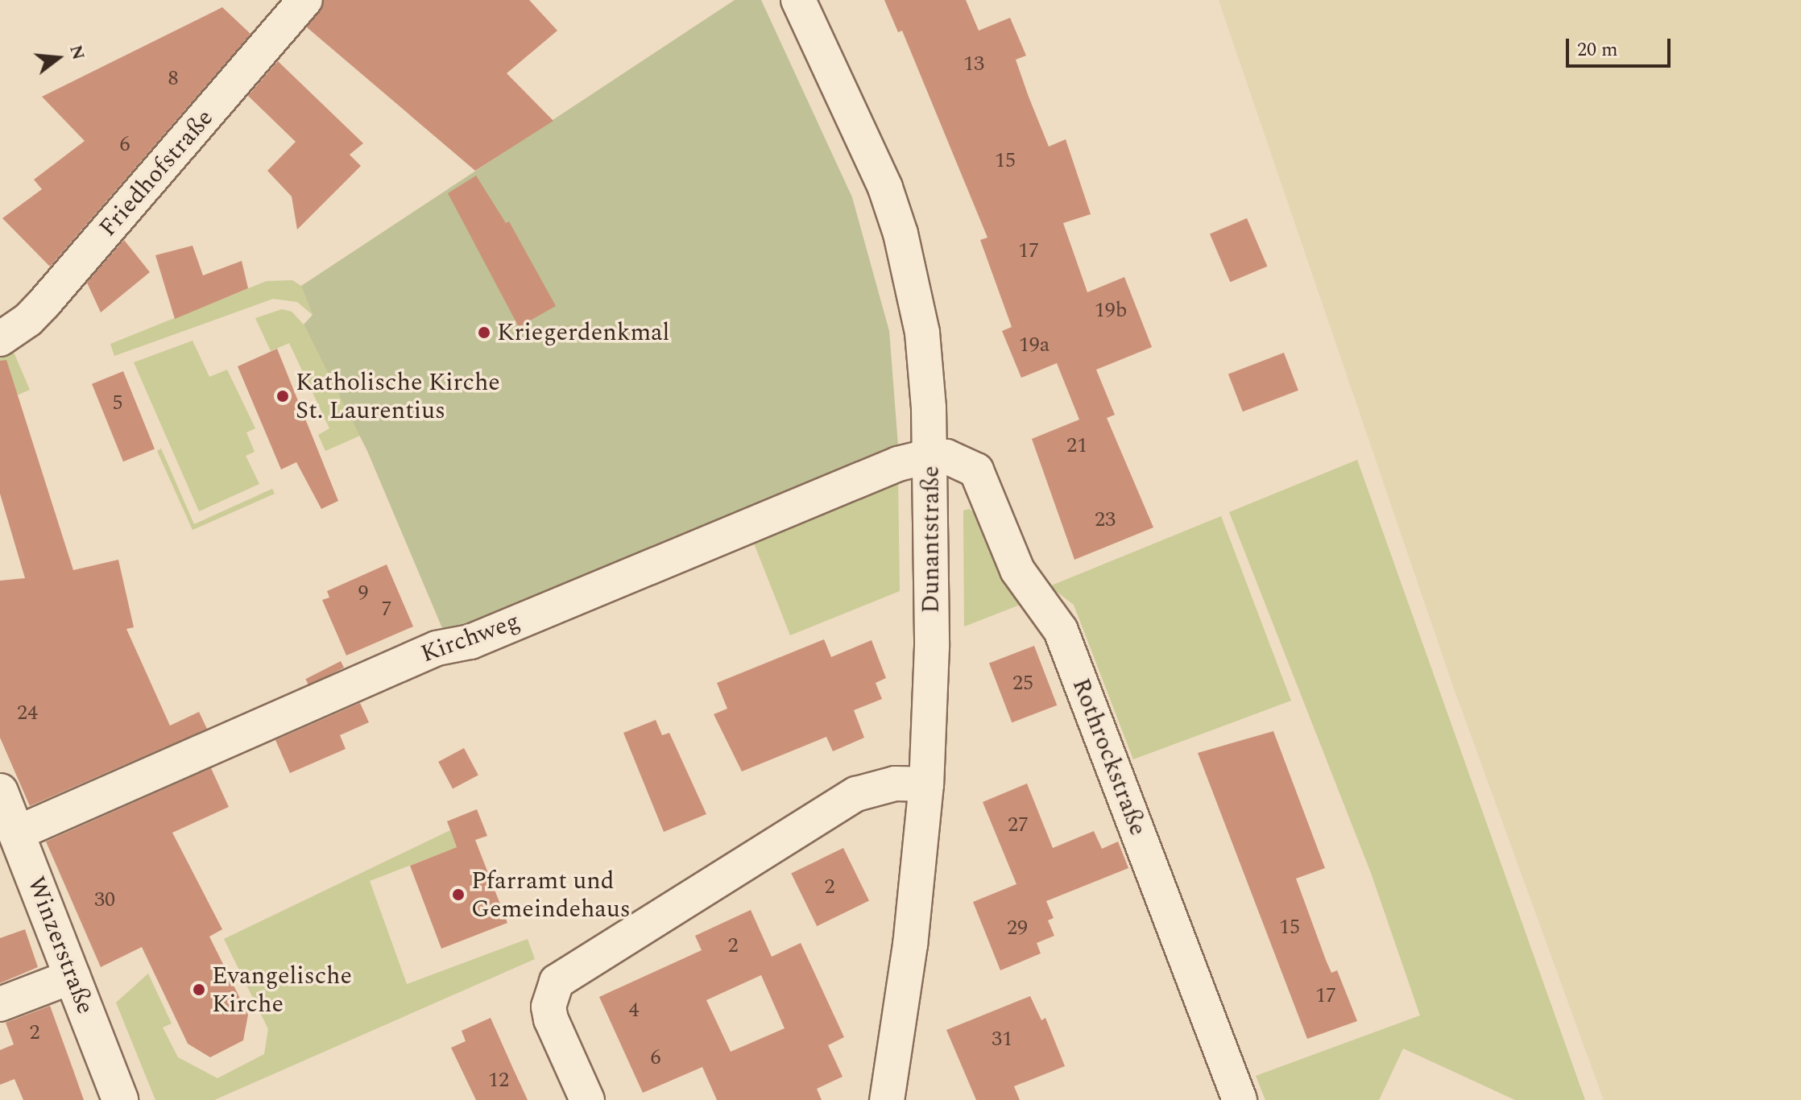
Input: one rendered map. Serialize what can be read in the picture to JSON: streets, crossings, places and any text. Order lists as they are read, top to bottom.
{
  "streets": {
    "street": [
      "Friedhofstraße",
      "Dunantstraße",
      "Kirchweg",
      "Rothrockstraße",
      "Winzerstraße"
    ]
  },
  "crossings": [
    ["Dunantstraße", "Kirchweg"],
    ["Dunantstraße", "Rothrockstraße"],
    ["Kirchweg", "Rothrockstraße"],
    ["Kirchweg", "Winzerstraße"]
  ],
  "places": [
    "Kriegerdenkmal",
    "Katholische Kirche St. Laurentius",
    "Pfarramt und Gemeindehaus",
    "Evangelische Kirche"
  ],
  "house_numbers": [
    "13",
    "8",
    "6",
    "15",
    "17",
    "19b",
    "19a",
    "5",
    "21",
    "23",
    "9",
    "7",
    "25",
    "24",
    "27",
    "2",
    "30",
    "15",
    "29",
    "2",
    "17",
    "4",
    "2",
    "31",
    "6",
    "12"
  ],
  "scale_bar": "20 m",
  "north": "right"
}
